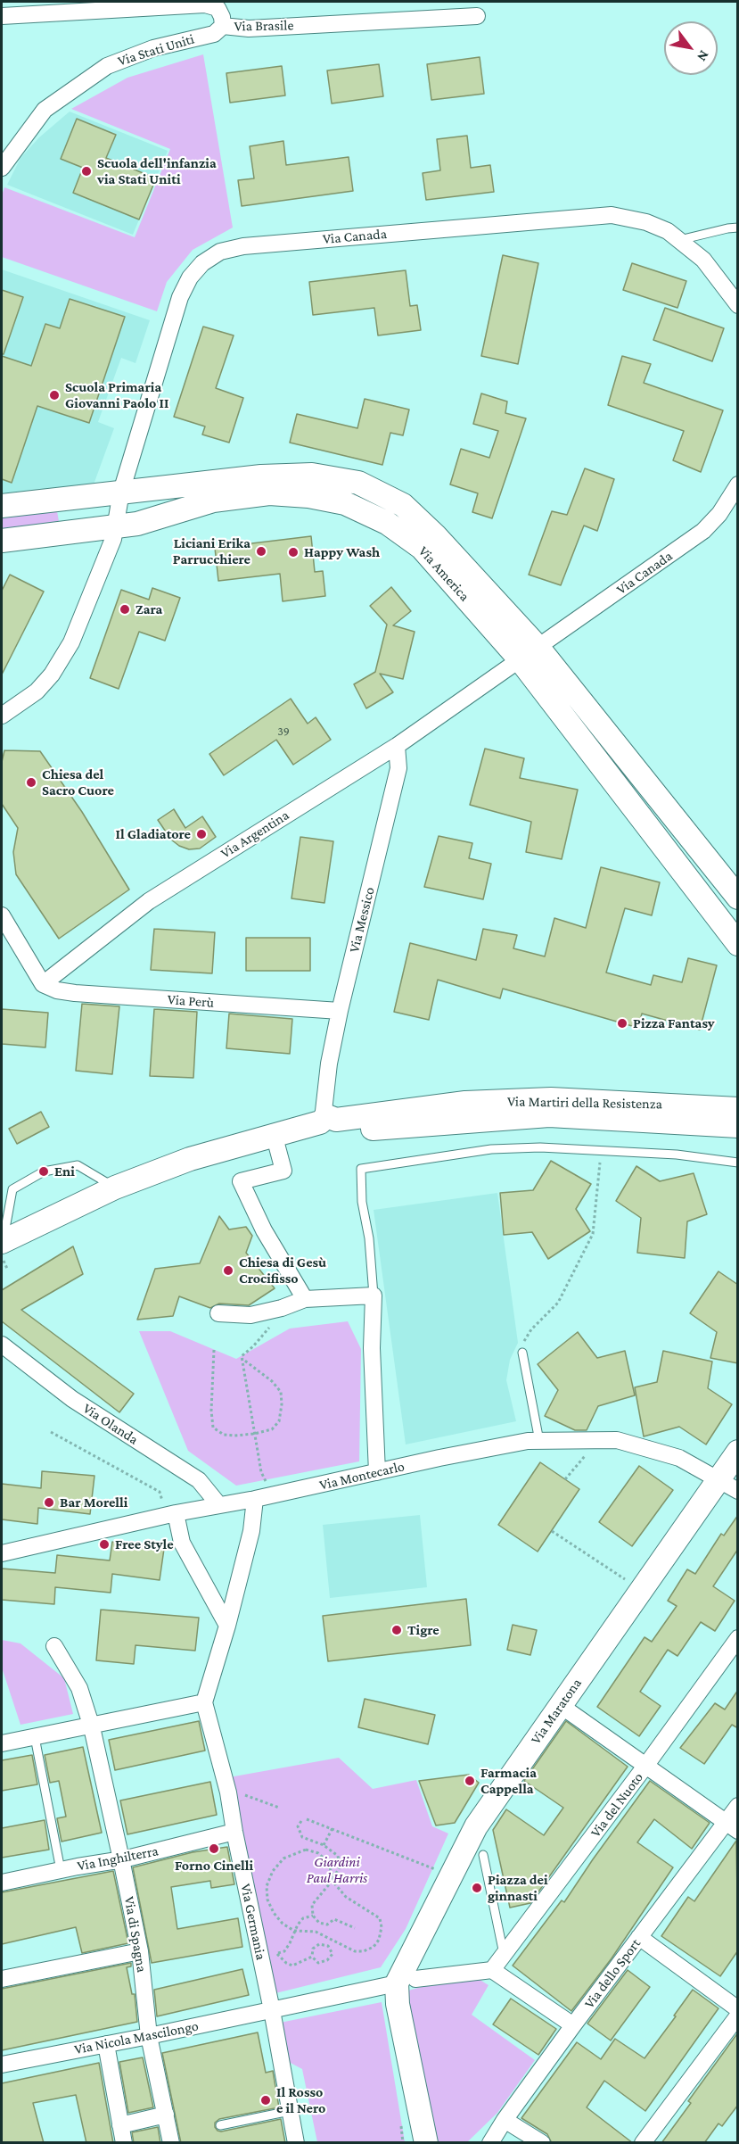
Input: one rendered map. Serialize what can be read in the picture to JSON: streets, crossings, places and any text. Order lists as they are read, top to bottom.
{
  "streets": {
    "street": [
      "Via Brasile",
      "Via Stati Uniti",
      "Via Canada",
      "Via America",
      "Via Argentina",
      "Via Messico",
      "Via Perù",
      "Via Martiri della Resistenza",
      "Via Olanda",
      "Via Montecarlo",
      "Via Maratona",
      "Via del Nuoto",
      "Via Inghilterra",
      "Via Germania",
      "Via di Spagna",
      "Via dello Sport",
      "Via Nicola Mascilongo"
    ]
  },
  "crossings": [
    ["Via Brasile", "Via Stati Uniti"],
    ["Via Canada", "Via America"],
    ["Via Canada", "Via Argentina"],
    ["Via America", "Via Argentina"],
    ["Via Argentina", "Via Messico"],
    ["Via Argentina", "Via Perù"],
    ["Via Messico", "Via Perù"],
    ["Via Messico", "Via Martiri della Resistenza"],
    ["Via Olanda", "Via Montecarlo"],
    ["Via Montecarlo", "Via Maratona"],
    ["Via Maratona", "Via Nicola Mascilongo"],
    ["Via del Nuoto", "Via Nicola Mascilongo"],
    ["Via Inghilterra", "Via Germania"],
    ["Via Inghilterra", "Via di Spagna"],
    ["Via Germania", "Via Nicola Mascilongo"],
    ["Via di Spagna", "Via Nicola Mascilongo"]
  ],
  "parks": ["Giardini Paul Harris"],
  "places": [
    "Scuola dell'infanzia via Stati Uniti",
    "Scuola Primaria Giovanni Paolo II",
    "Liciani Erika Parrucchiere",
    "Happy Wash",
    "Zara",
    "Chiesa del Sacro Cuore",
    "Il Gladiatore",
    "Pizza Fantasy",
    "Eni",
    "Chiesa di Gesù Crocifisso",
    "Bar Morelli",
    "Free Style",
    "Tigre",
    "Farmacia Cappella",
    "Forno Cinelli",
    "Piazza dei ginnasti",
    "Il Rosso e il Nero"
  ],
  "house_numbers": ["39"],
  "north": "bottom right"
}
